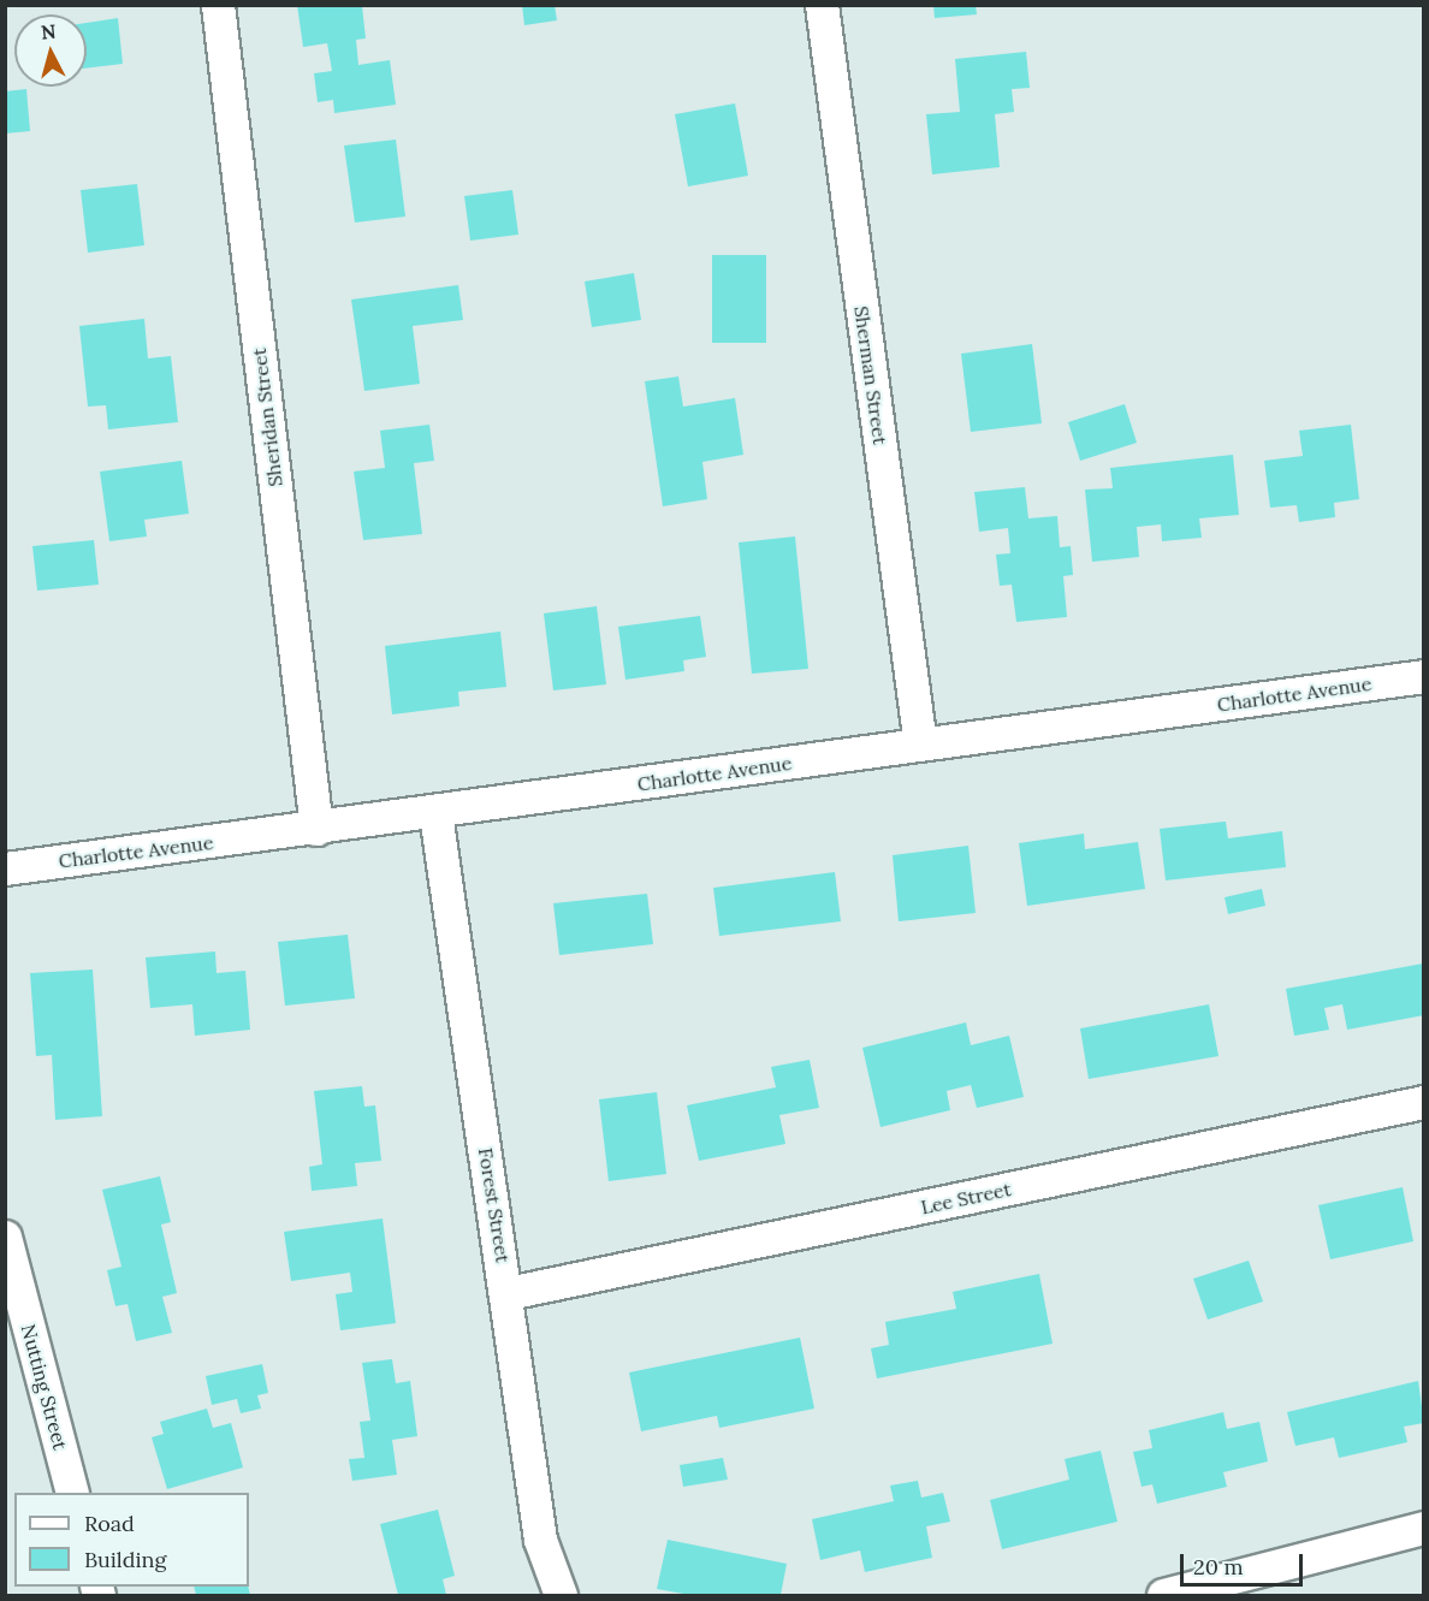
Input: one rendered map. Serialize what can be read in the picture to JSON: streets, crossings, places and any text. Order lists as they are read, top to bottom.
{
  "streets": {
    "street": [
      "Sherman Street",
      "Sheridan Street",
      "Charlotte Avenue",
      "Lee Street",
      "Forest Street",
      "Nutting Street"
    ]
  },
  "crossings": [
    ["Sherman Street", "Charlotte Avenue"],
    ["Sheridan Street", "Charlotte Avenue"],
    ["Charlotte Avenue", "Forest Street"],
    ["Lee Street", "Forest Street"]
  ],
  "legend": ["Road", "Building"],
  "scale_bar": "20 m",
  "north": "top"
}
